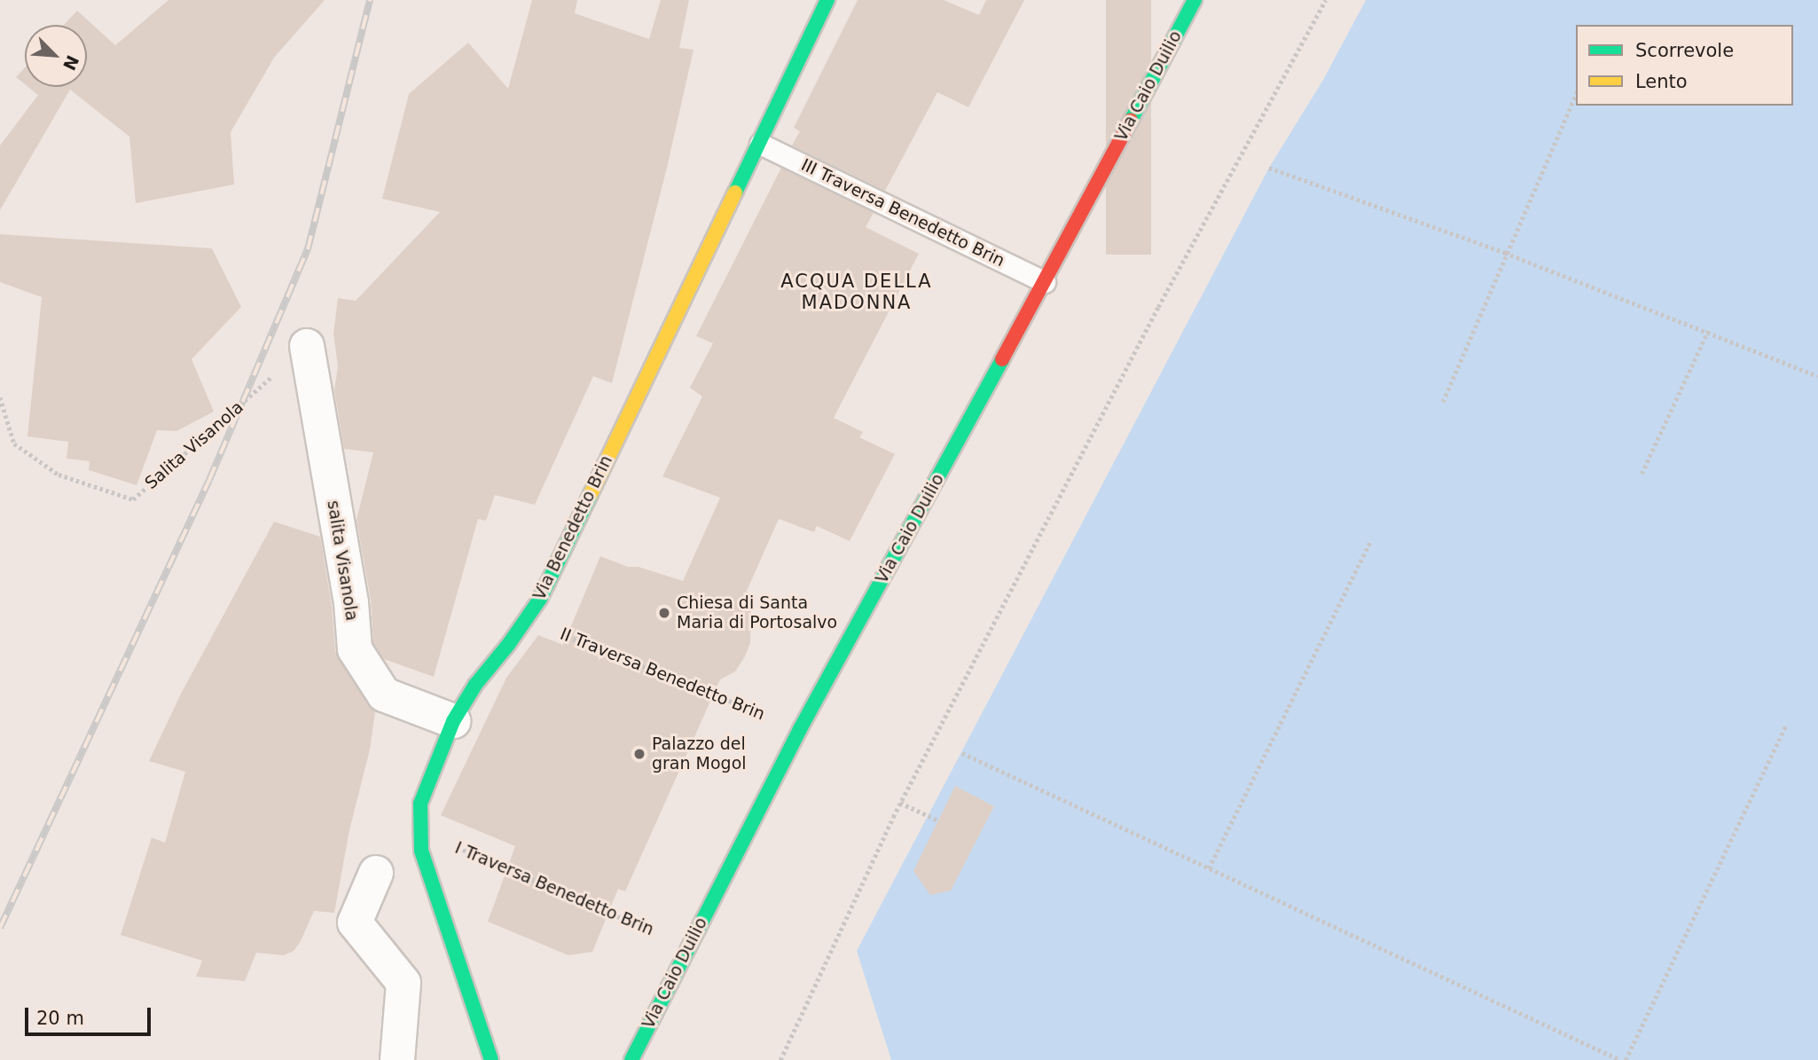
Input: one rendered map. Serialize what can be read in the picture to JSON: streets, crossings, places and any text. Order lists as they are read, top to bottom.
{
  "streets": {
    "street": ["Via Caio Duilio", "Via Benedetto Brin", "salita Visanola"],
    "lane": ["III Traversa Benedetto Brin"],
    "path": ["Salita Visanola", "II Traversa Benedetto Brin", "I Traversa Benedetto Brin"]
  },
  "crossings": [
    ["Via Caio Duilio", "III Traversa Benedetto Brin"],
    ["Via Caio Duilio", "II Traversa Benedetto Brin"],
    ["Via Caio Duilio", "I Traversa Benedetto Brin"],
    ["III Traversa Benedetto Brin", "Via Benedetto Brin"],
    ["Salita Visanola", "salita Visanola"],
    ["Via Benedetto Brin", "salita Visanola"],
    ["Via Benedetto Brin", "II Traversa Benedetto Brin"],
    ["Via Benedetto Brin", "I Traversa Benedetto Brin"]
  ],
  "districts": ["ACQUA DELLA MADONNA"],
  "places": ["Chiesa di Santa Maria di Portosalvo", "Palazzo del gran Mogol"],
  "legend": ["Scorrevole", "Lento"],
  "scale_bar": "20 m",
  "north": "bottom right"
}
